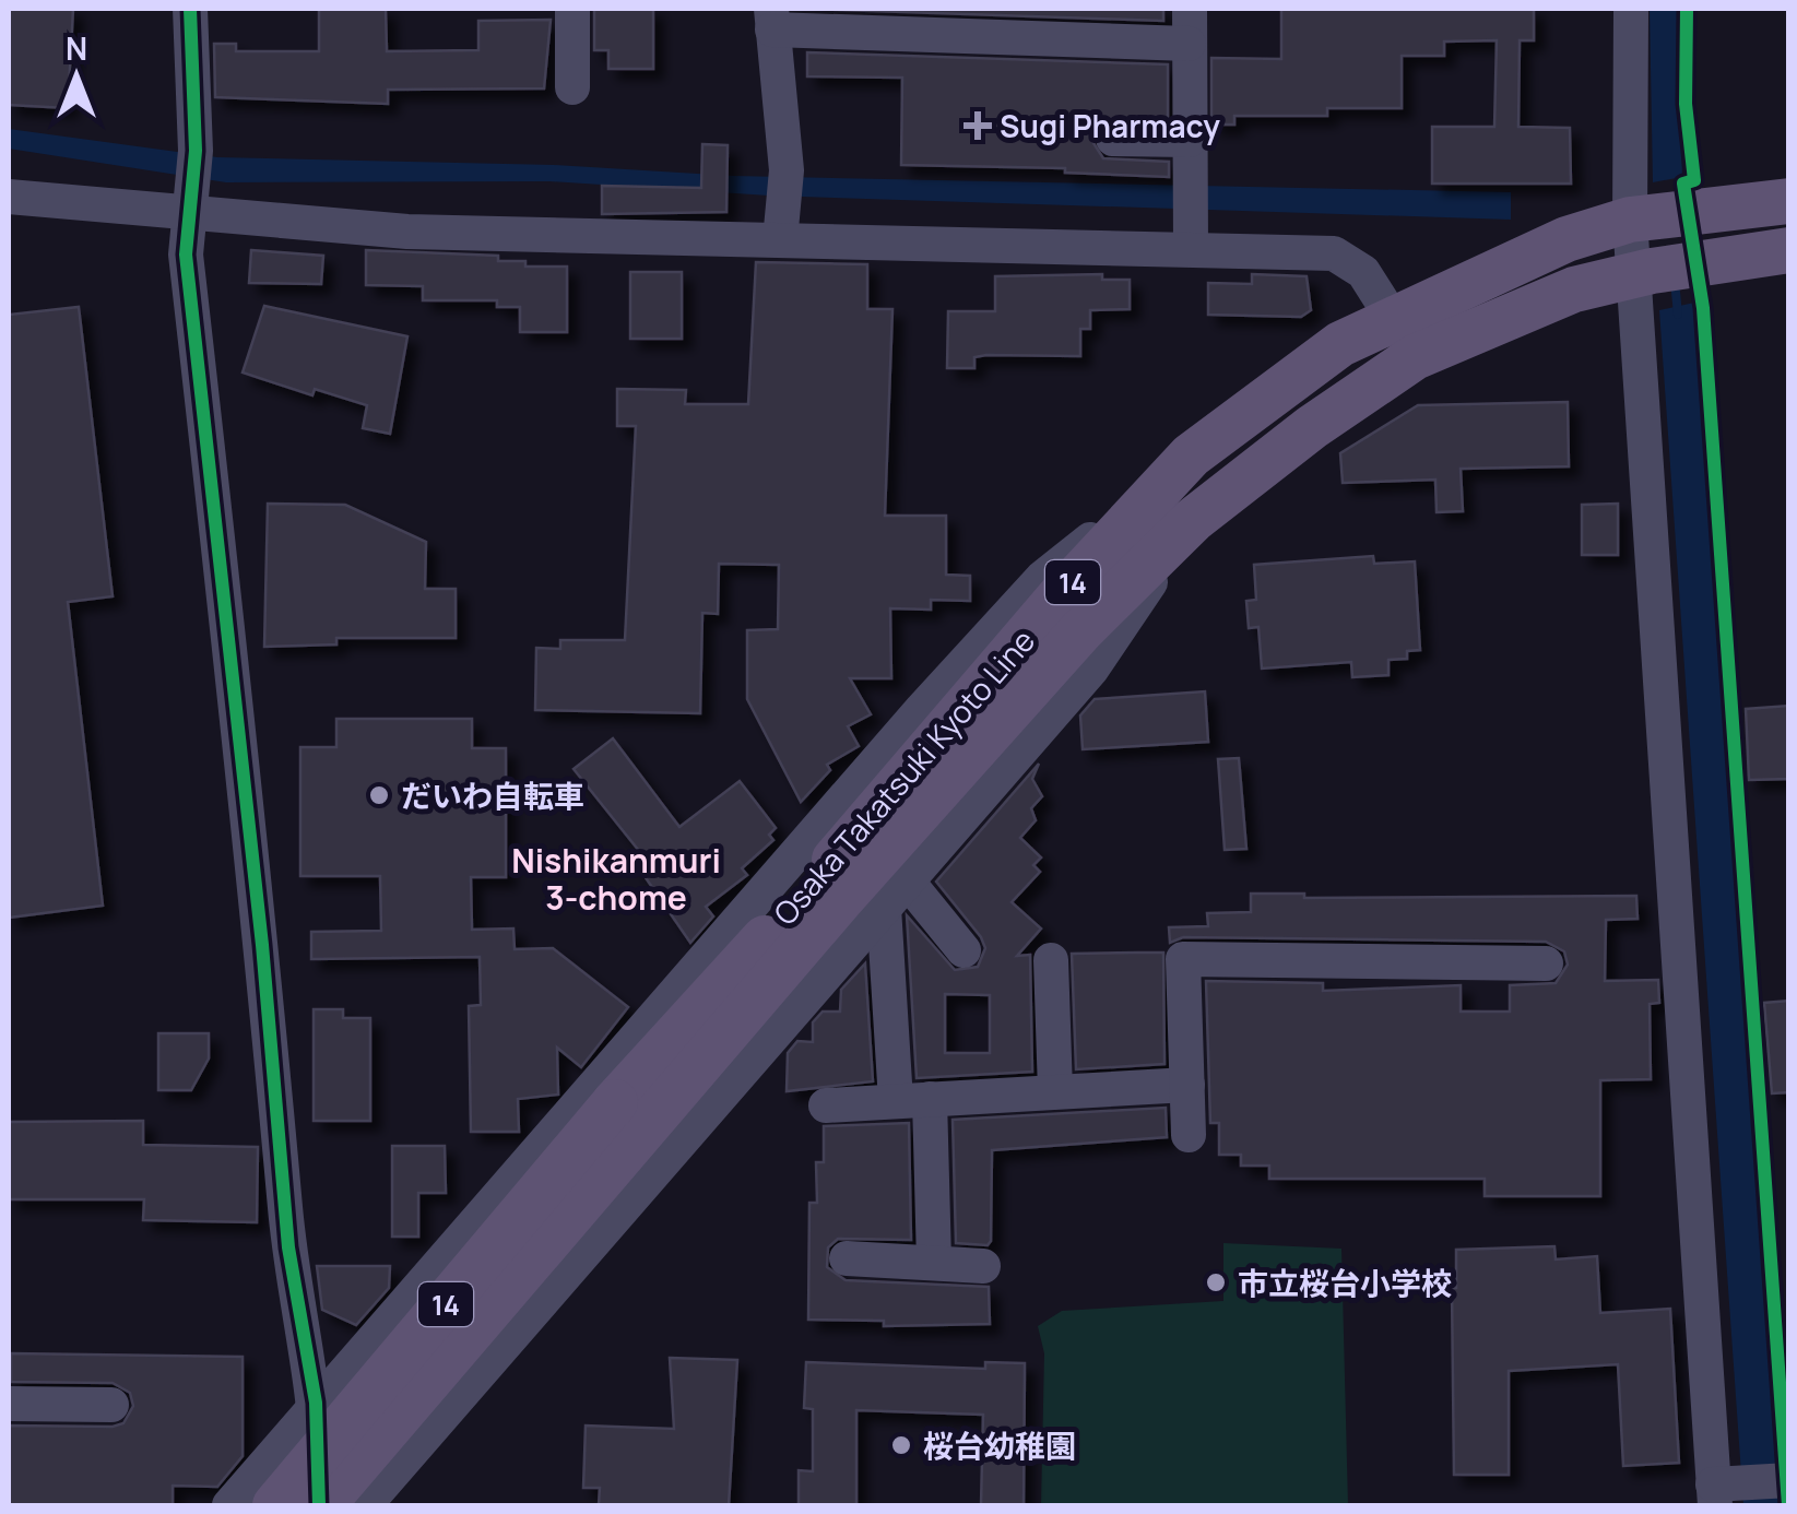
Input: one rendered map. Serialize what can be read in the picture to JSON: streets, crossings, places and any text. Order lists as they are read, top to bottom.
{
  "streets": {
    "main road": ["14", "Osaka Takatsuki Kyoto Line"]
  },
  "districts": ["Nishikanmuri 3-chome"],
  "places": {
    "health": ["Sugi Pharmacy"],
    "other": ["だいわ自転車", "市立桜台小学校", "桜台幼稚園"]
  },
  "north": "top"
}
